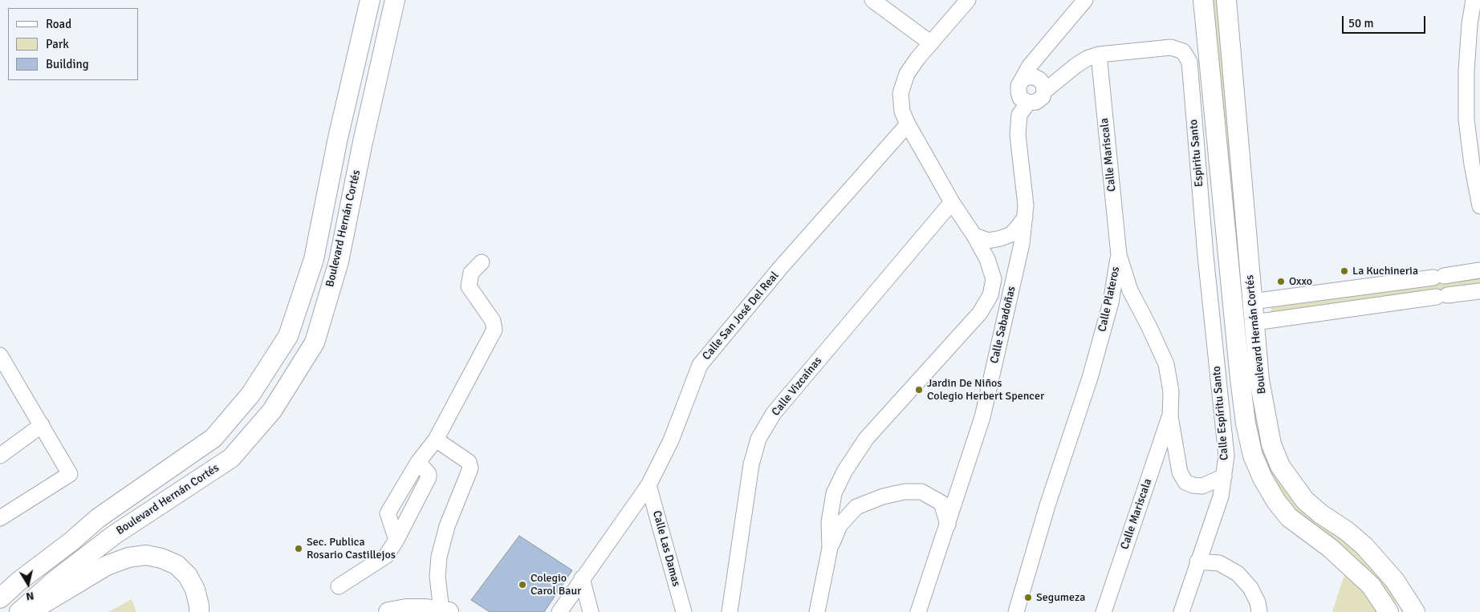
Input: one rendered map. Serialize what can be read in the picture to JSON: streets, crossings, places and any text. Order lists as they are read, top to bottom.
{
  "streets": {
    "main road": ["Boulevard Hernán Cortés"],
    "street": [
      "Espiritu Santo",
      "Calle Mariscala",
      "Calle Plateros",
      "Calle San José Del Real",
      "Calle Sabadoñas",
      "Calle Vizcaínas",
      "Calle Espíritu Santo",
      "Calle Las Damas"
    ]
  },
  "crossings": [
    ["Espiritu Santo", "Calle Sabadoñas"],
    ["Espiritu Santo", "Calle Espíritu Santo"],
    ["Calle Mariscala", "Calle Plateros"],
    ["Calle Mariscala", "Calle Sabadoñas"],
    ["Calle Plateros", "Calle Espíritu Santo"],
    ["Calle San José Del Real", "Calle Las Damas"]
  ],
  "places": [
    "La Kuchineria",
    "Oxxo",
    "Jardin De Niños Colegio Herbert Spencer",
    "Sec. Publica Rosario Castillejos",
    "Colegio Carol Baur",
    "Segumeza"
  ],
  "legend": ["Road", "Park", "Building"],
  "scale_bar": "50 m",
  "north": "bottom"
}
